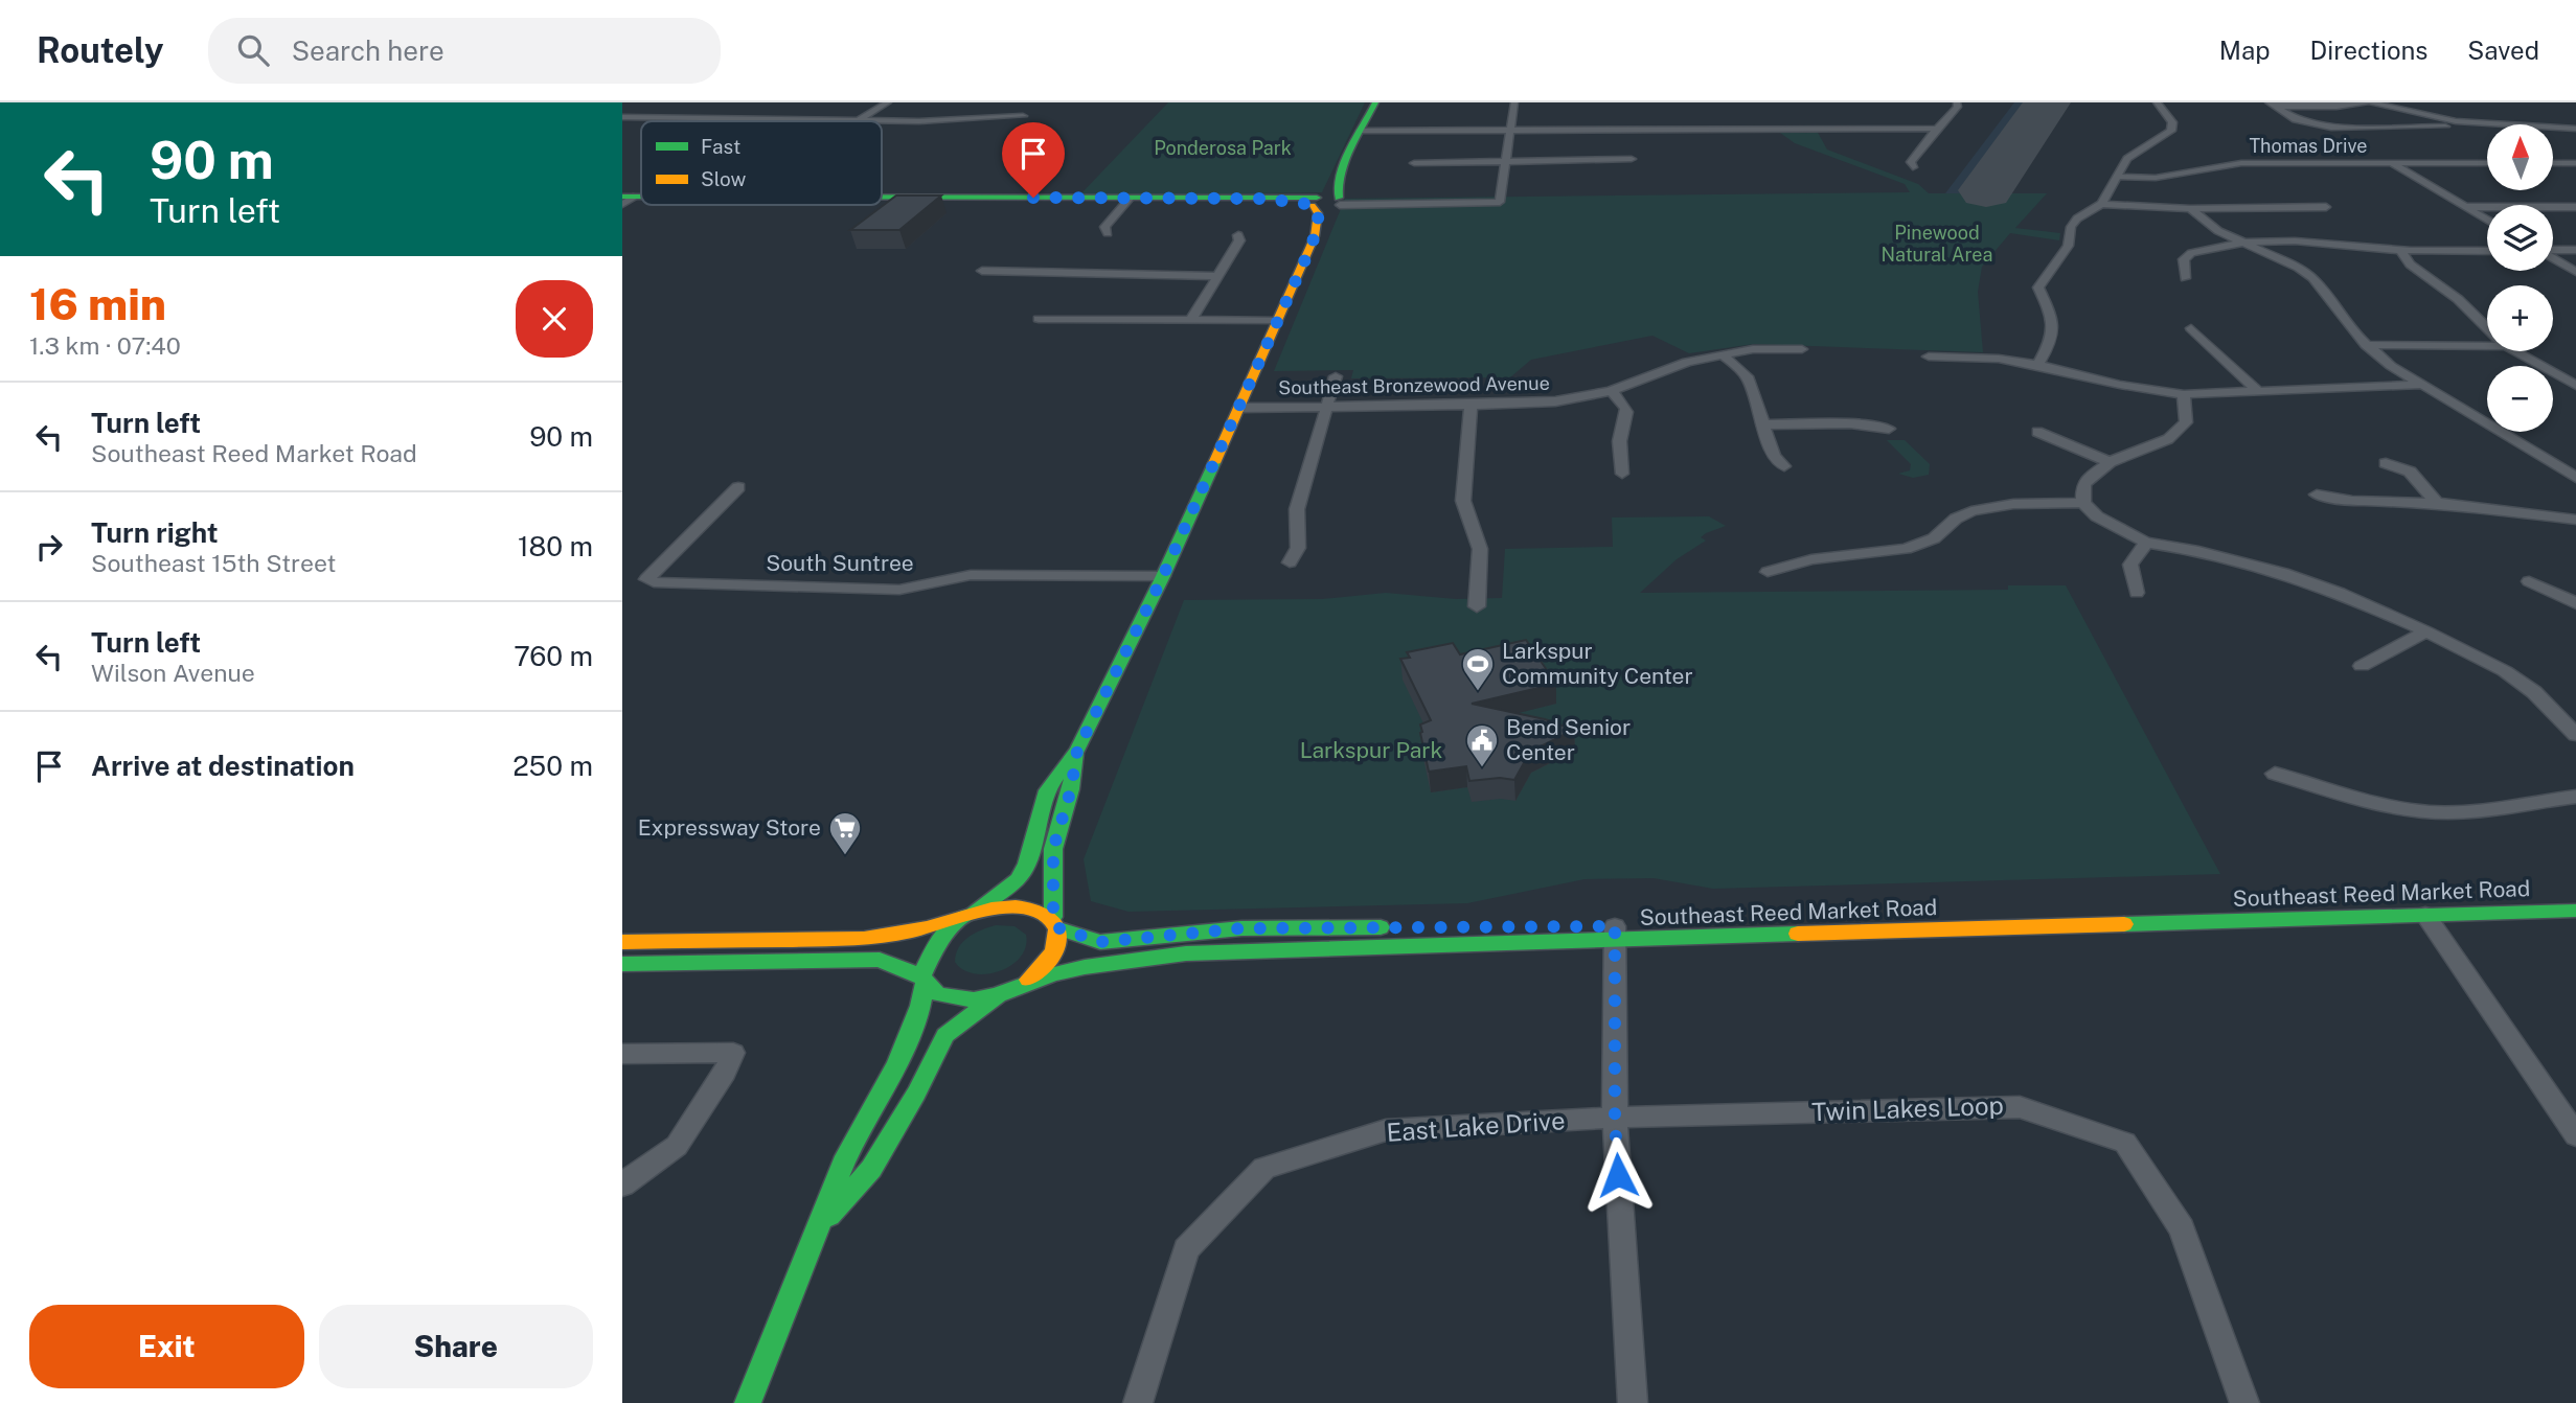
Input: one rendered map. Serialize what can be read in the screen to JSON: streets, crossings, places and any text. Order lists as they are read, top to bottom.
{
  "streets": {
    "main road": ["Southeast Reed Market Road"],
    "street": [
      "Thomas Drive",
      "Southeast Bronzewood Avenue",
      "South Suntree",
      "Twin Lakes Loop",
      "East Lake Drive"
    ]
  },
  "crossings": [
    ["Twin Lakes Loop", "East Lake Drive"]
  ],
  "parks": ["Ponderosa Park", "Pinewood Natural Area", "Larkspur Park"],
  "places": {
    "sports": ["Larkspur Community Center"],
    "public building": ["Bend Senior Center"],
    "supermarket": ["Expressway Store"]
  },
  "legend": ["Fast", "Slow"],
  "north": "top",
  "page": {
    "header": "Routely",
    "search": "Search here",
    "nav": ["Map", "Directions", "Saved"],
    "turn": ["90 m", "Turn left"],
    "map_buttons": ["+", "−"],
    "heading": ["16 min", "1.3 km · 07:40"],
    "list": [
      {
        "name": "Turn left",
        "note": "Southeast Reed Market Road",
        "value": "90 m"
      },
      {
        "name": "Turn right",
        "note": "Southeast 15th Street",
        "value": "180 m"
      },
      {
        "name": "Turn left",
        "note": "Wilson Avenue",
        "value": "760 m"
      },
      {
        "name": "Arrive at destination",
        "value": "250 m"
      }
    ],
    "buttons": ["Exit", "Share"]
  }
}
